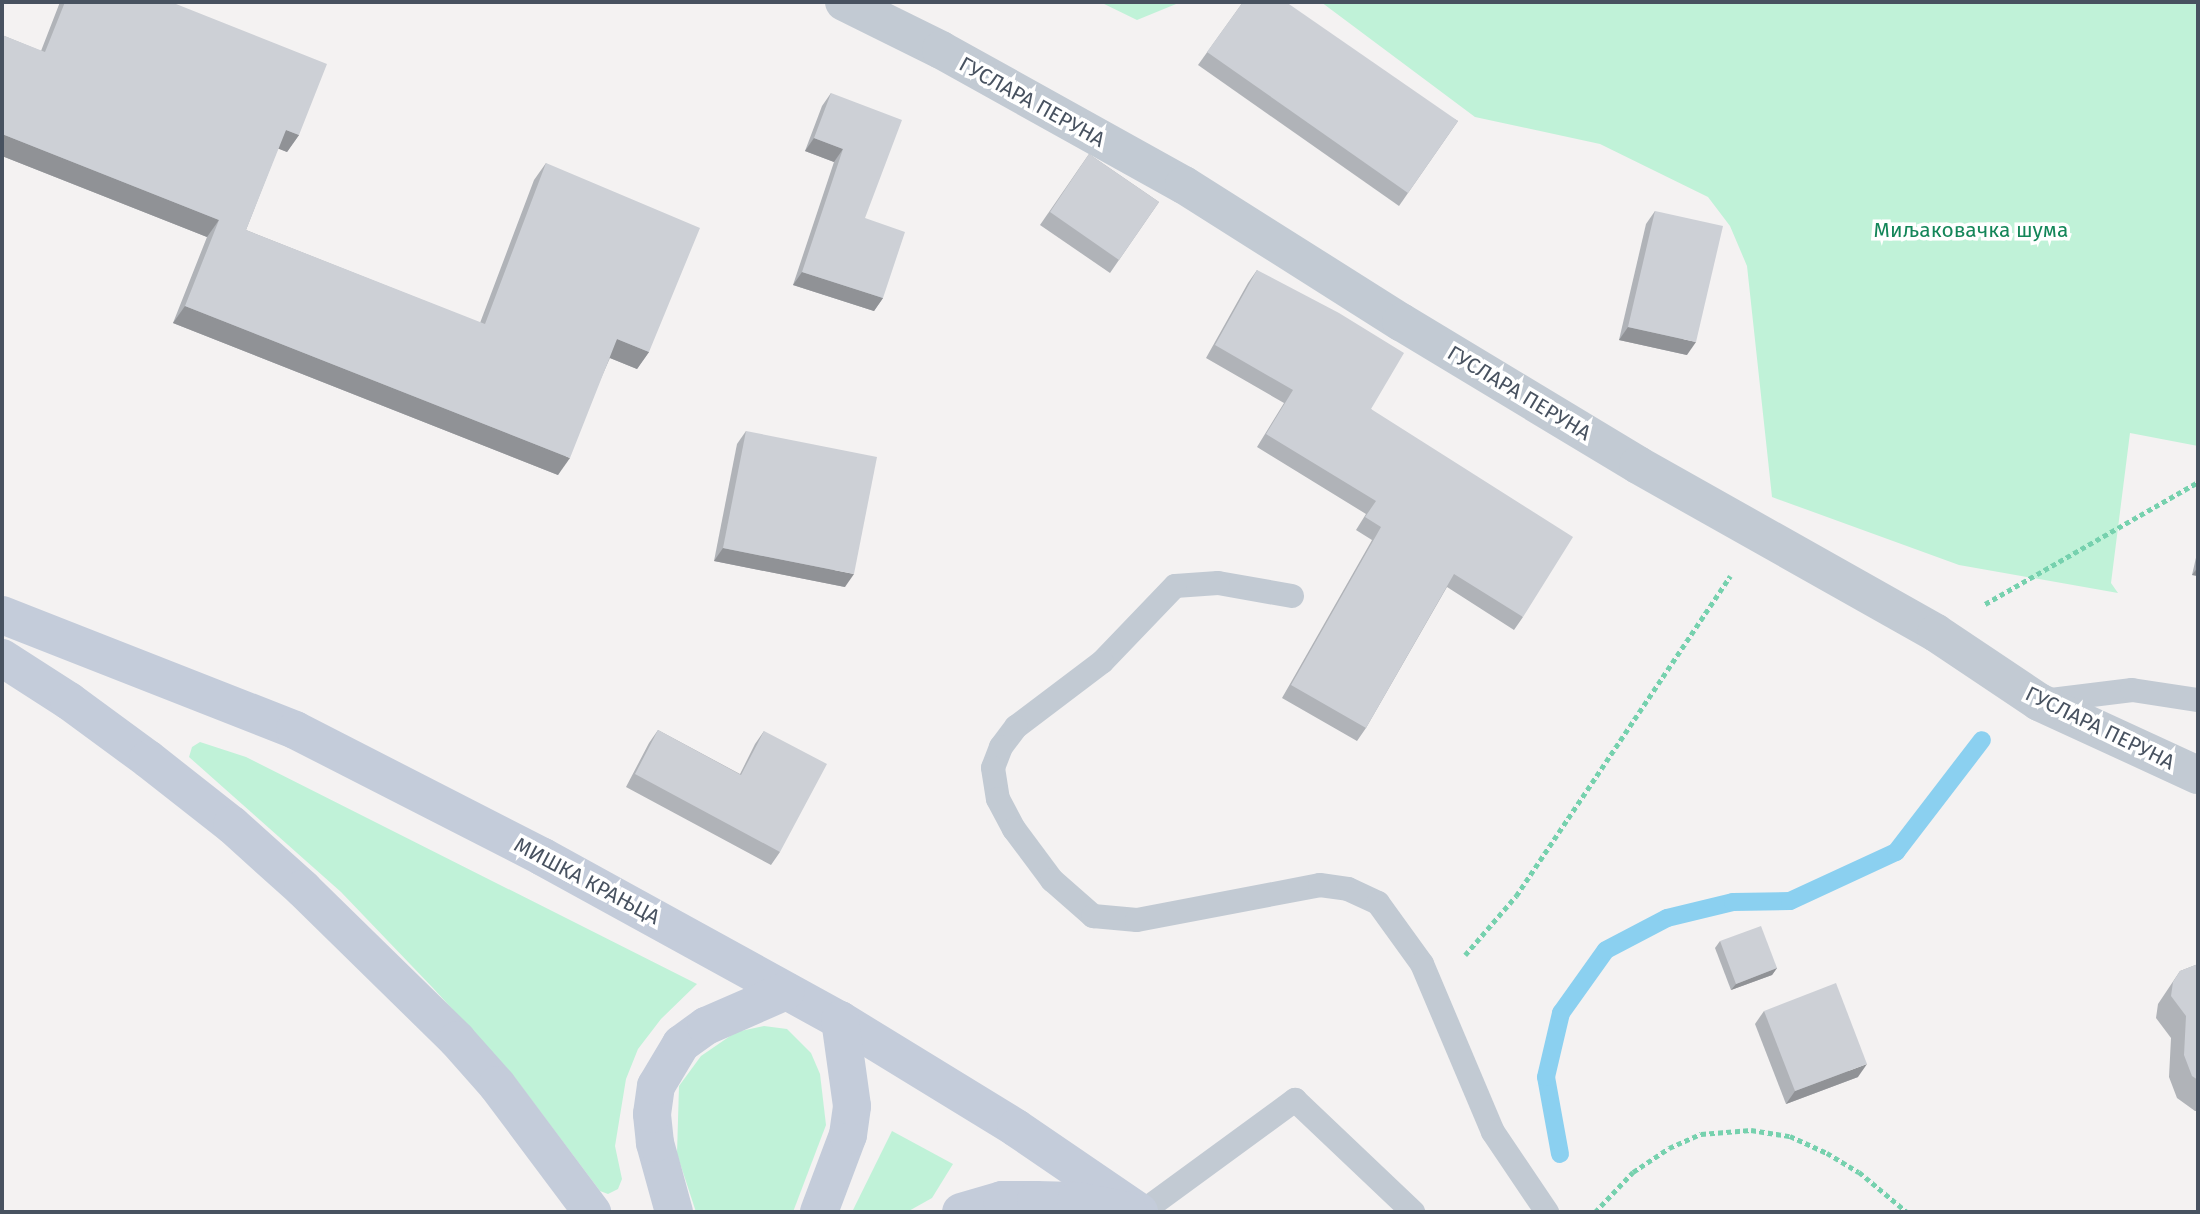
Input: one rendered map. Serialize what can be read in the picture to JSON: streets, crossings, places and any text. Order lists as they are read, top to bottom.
{
  "streets": {
    "main road": ["МИШКА КРАЊЦА"],
    "street": ["ГУСЛАРА ПЕРУНА"]
  },
  "parks": ["Миљаковачка шума"]
}
